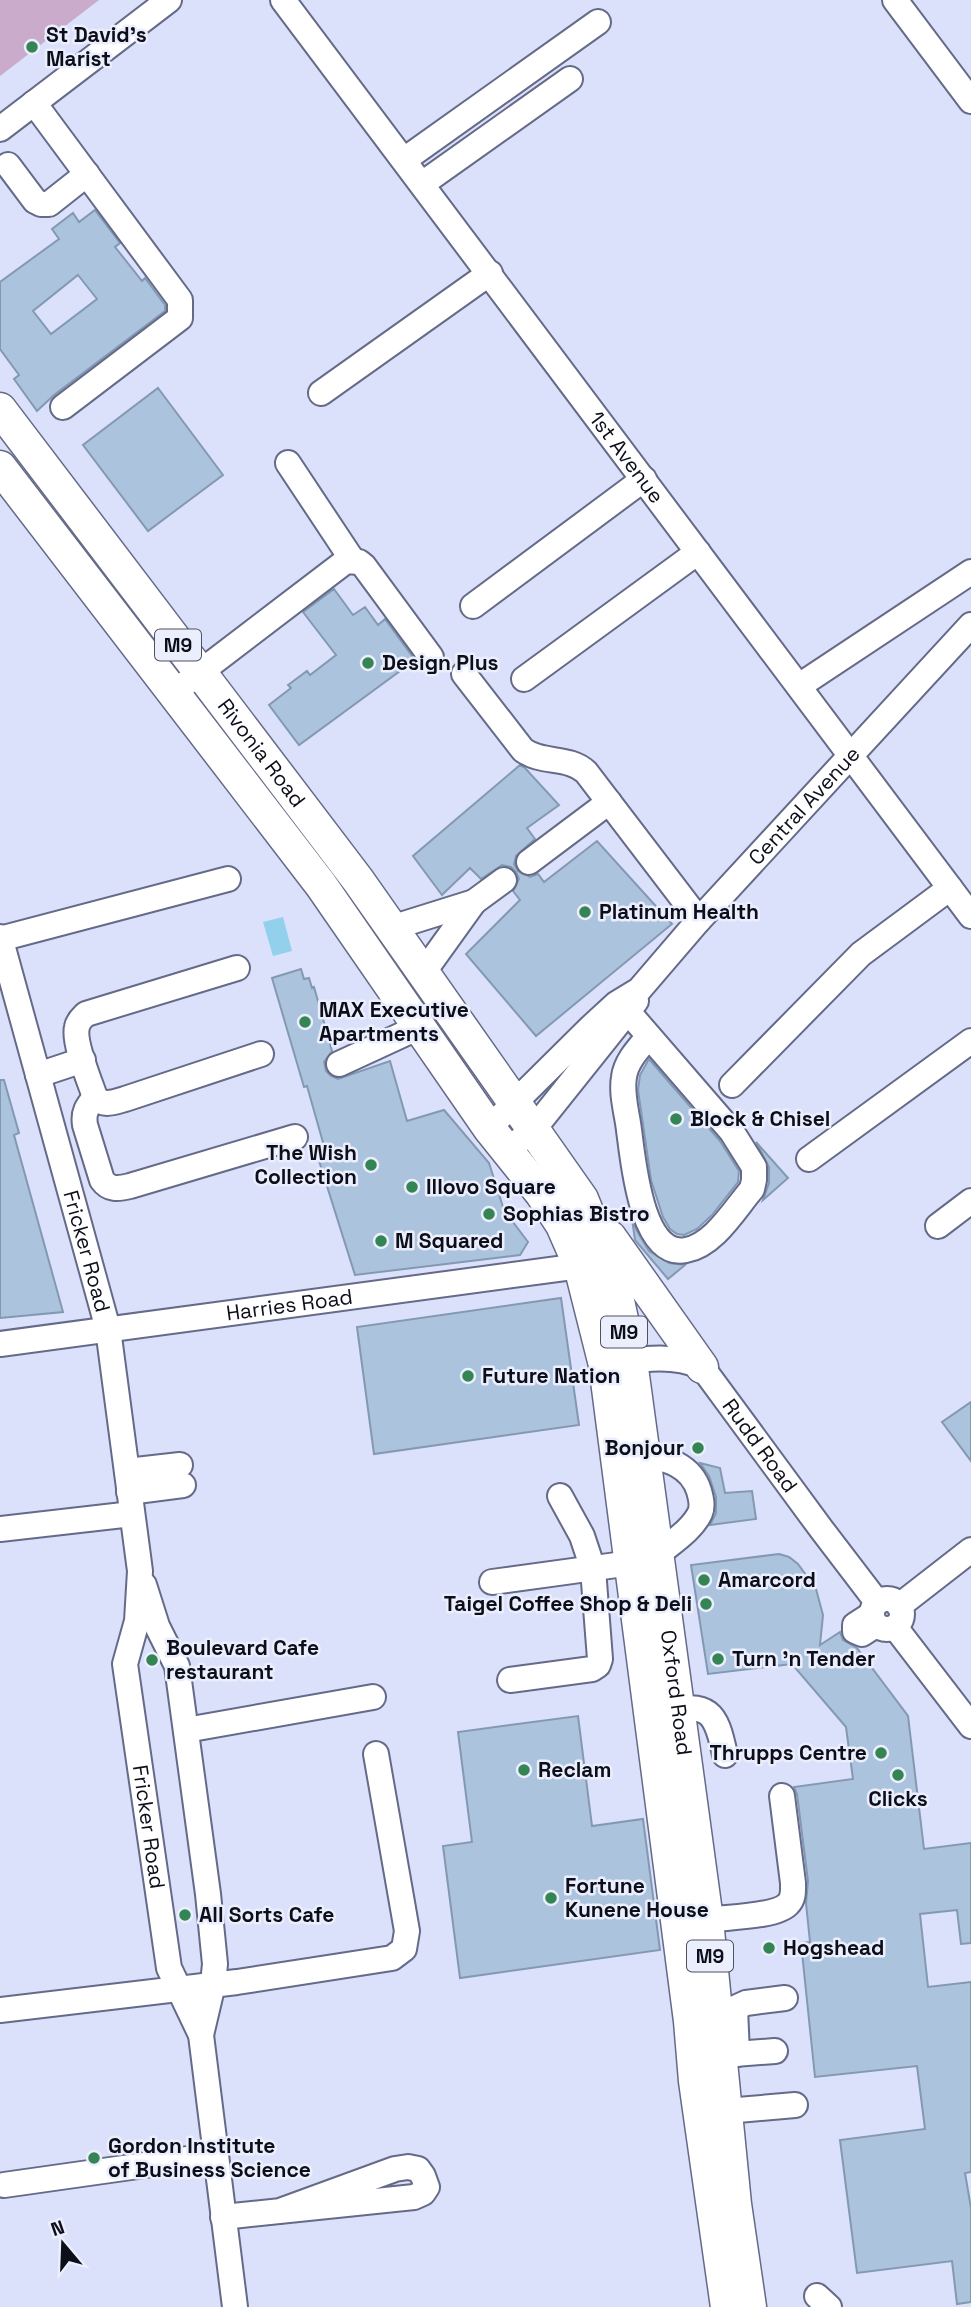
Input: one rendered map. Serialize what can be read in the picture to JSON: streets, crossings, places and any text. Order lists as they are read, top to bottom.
{
  "streets": {
    "main road": ["M9", "Rivonia Road", "Oxford Road"],
    "street": [
      "1st Avenue",
      "Central Avenue",
      "Fricker Road",
      "Harries Road",
      "Rudd Road"
    ]
  },
  "crossings": [
    ["1st Avenue", "Central Avenue"],
    ["Rivonia Road", "Central Avenue"],
    ["Rivonia Road", "Oxford Road"],
    ["Central Avenue", "Oxford Road"],
    ["Fricker Road", "Harries Road"],
    ["Harries Road", "Oxford Road"]
  ],
  "places": [
    "St David's Marist",
    "Design Plus",
    "Platinum Health",
    "MAX Executive Apartments",
    "Block & Chisel",
    "The Wish Collection",
    "Illovo Square",
    "Sophias Bistro",
    "M Squared",
    "Future Nation",
    "Bonjour",
    "Amarcord",
    "Taigel Coffee Shop & Deli",
    "Turn 'n Tender",
    "Boulevard Cafe restaurant",
    "Thrupps Centre",
    "Reclam",
    "Clicks",
    "Fortune Kunene House",
    "All Sorts Cafe",
    "Hogshead",
    "Gordon Institute of Business Science"
  ],
  "north": "top"
}
